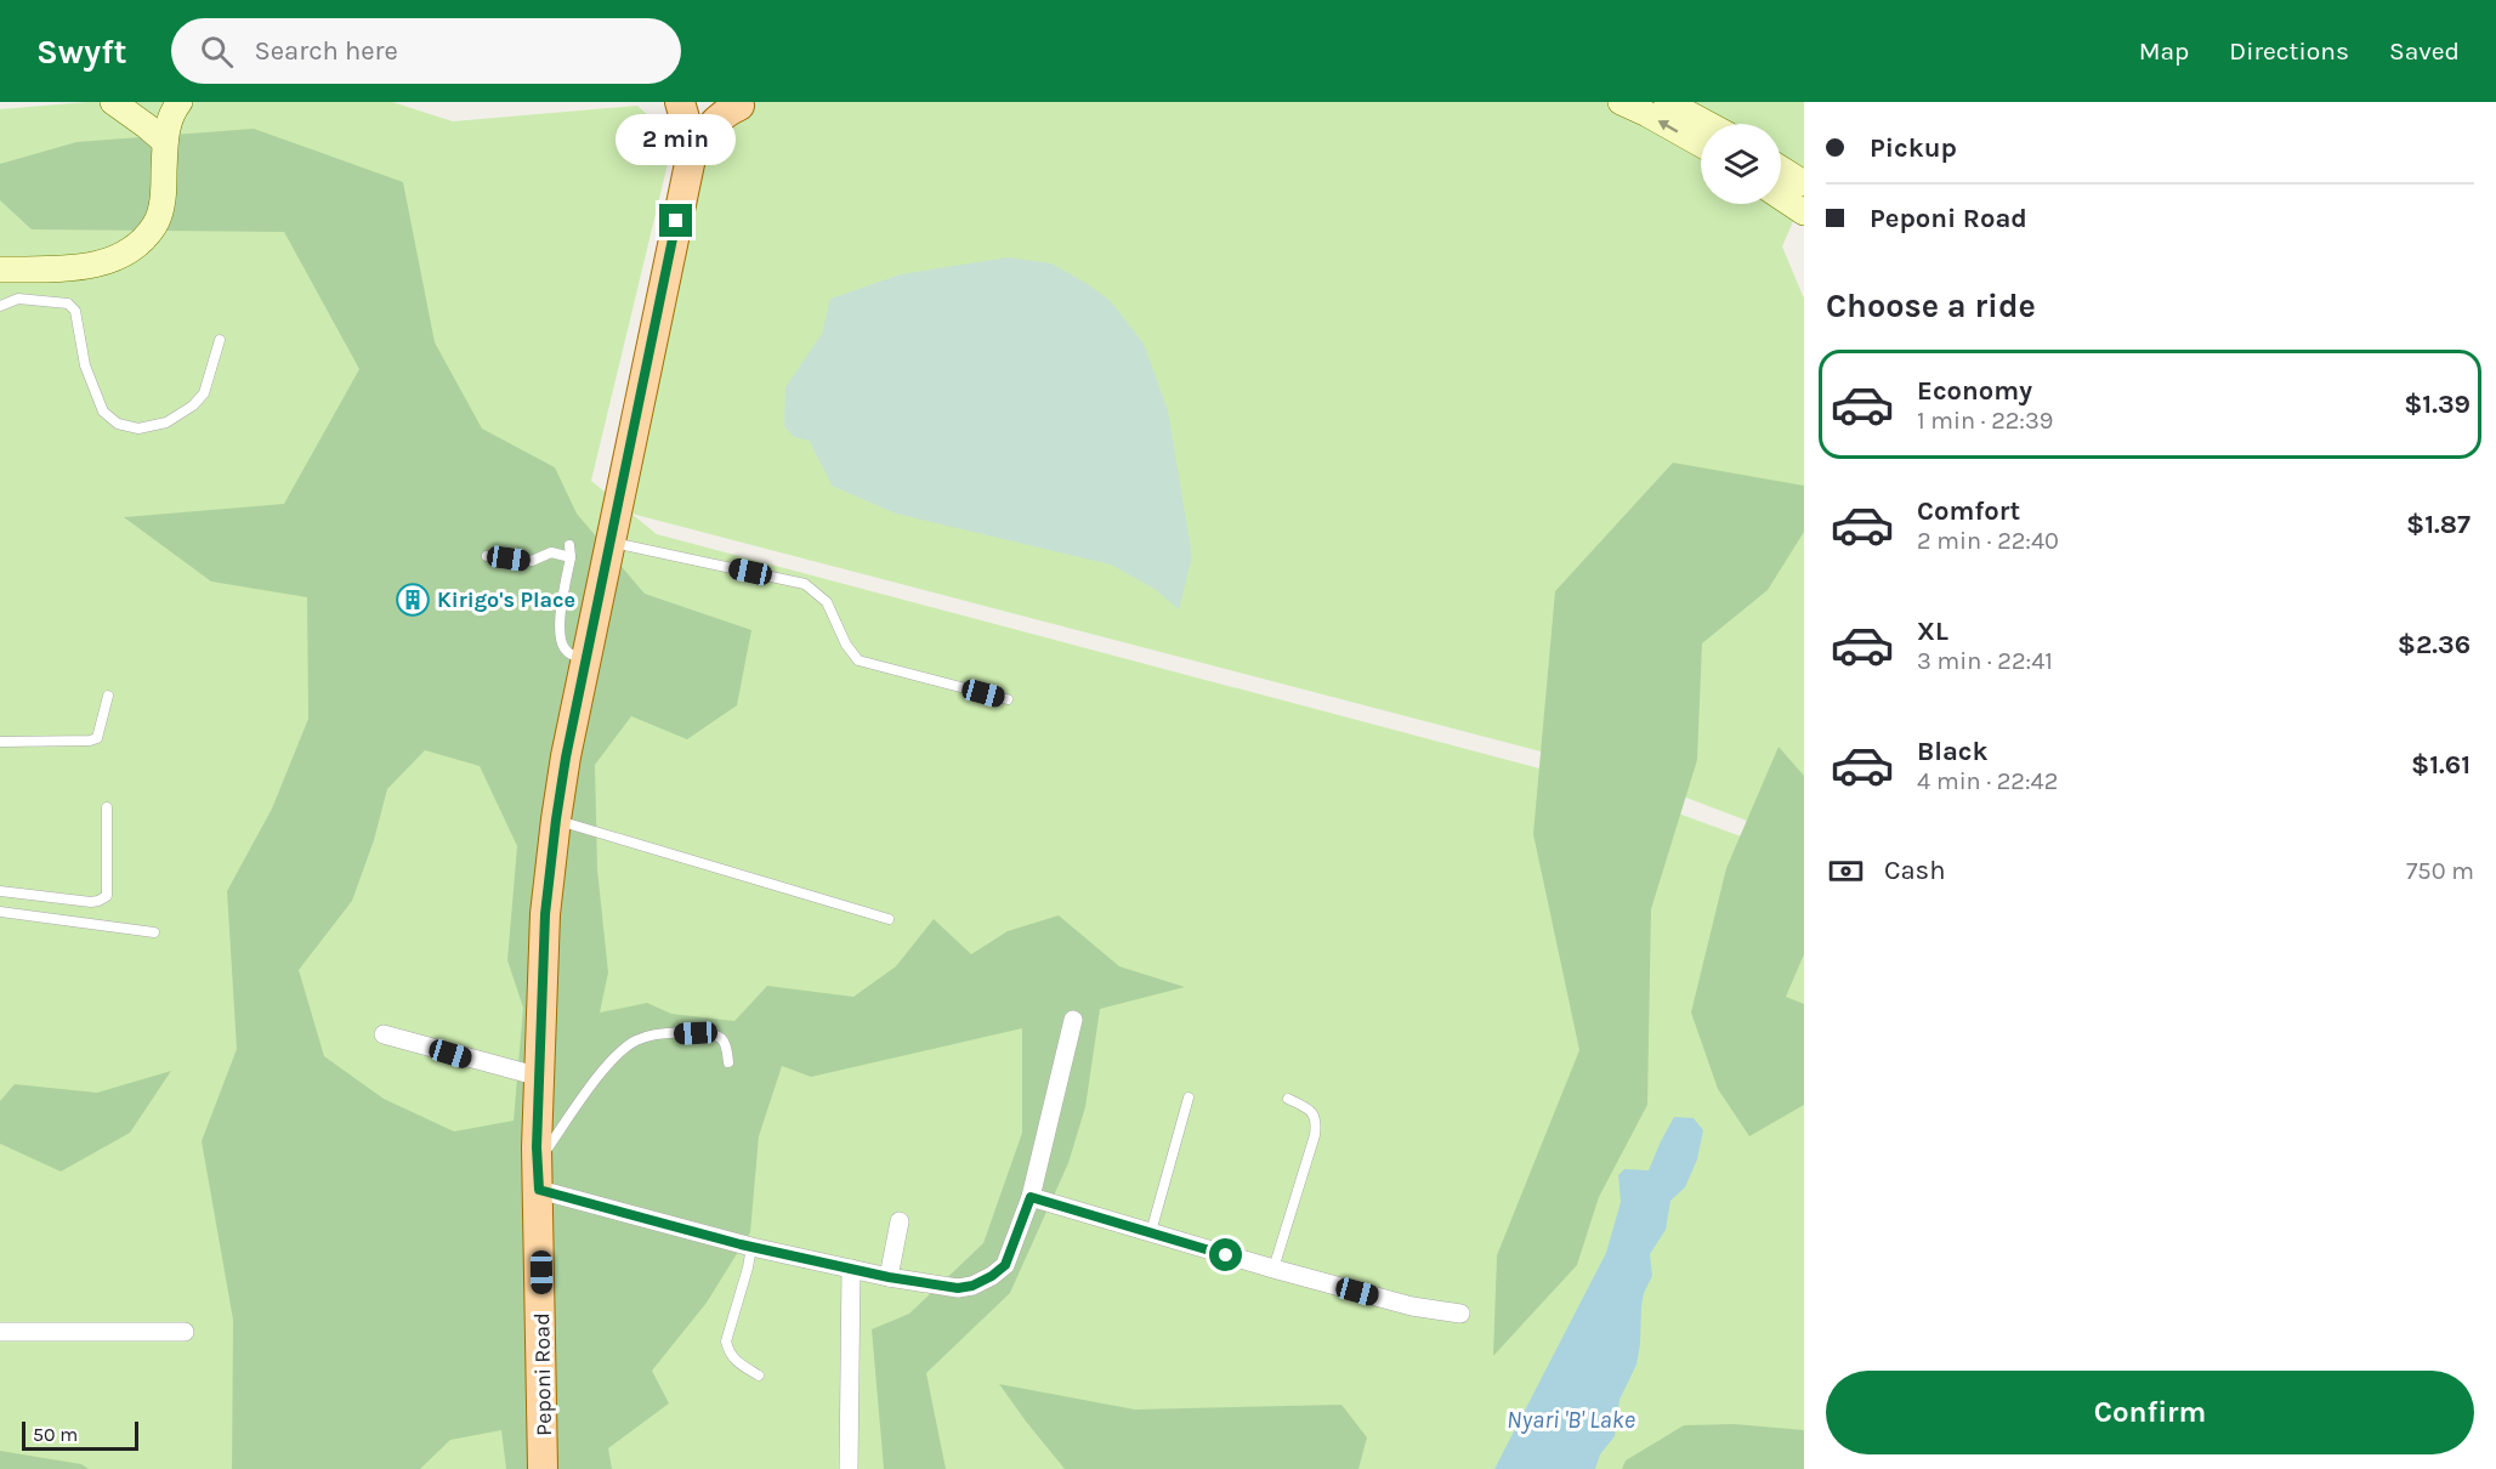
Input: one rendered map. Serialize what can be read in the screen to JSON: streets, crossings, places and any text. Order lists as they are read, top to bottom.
{
  "streets": {
    "main road": ["Peponi Road"]
  },
  "water": ["Nyari 'B' Lake"],
  "places": {
    "building": ["Kirigo's Place"]
  },
  "scale_bar": "50 m",
  "page": {
    "header": "Swyft",
    "search": "Search here",
    "nav": ["Map", "Directions", "Saved"],
    "banner": ["Pickup", "Peponi Road"],
    "bubble": "2 min",
    "heading": "Choose a ride",
    "list": [
      {
        "name": "Economy",
        "note": "1 min · 22:39",
        "value": "$1.39"
      },
      {
        "name": "Comfort",
        "note": "2 min · 22:40",
        "value": "$1.87"
      },
      {
        "name": "XL",
        "note": "3 min · 22:41",
        "value": "$2.36"
      },
      {
        "name": "Black",
        "note": "4 min · 22:42",
        "value": "$1.61"
      }
    ],
    "pay": ["Cash", "750 m"],
    "buttons": "Confirm",
    "scale": "50 m"
  }
}
